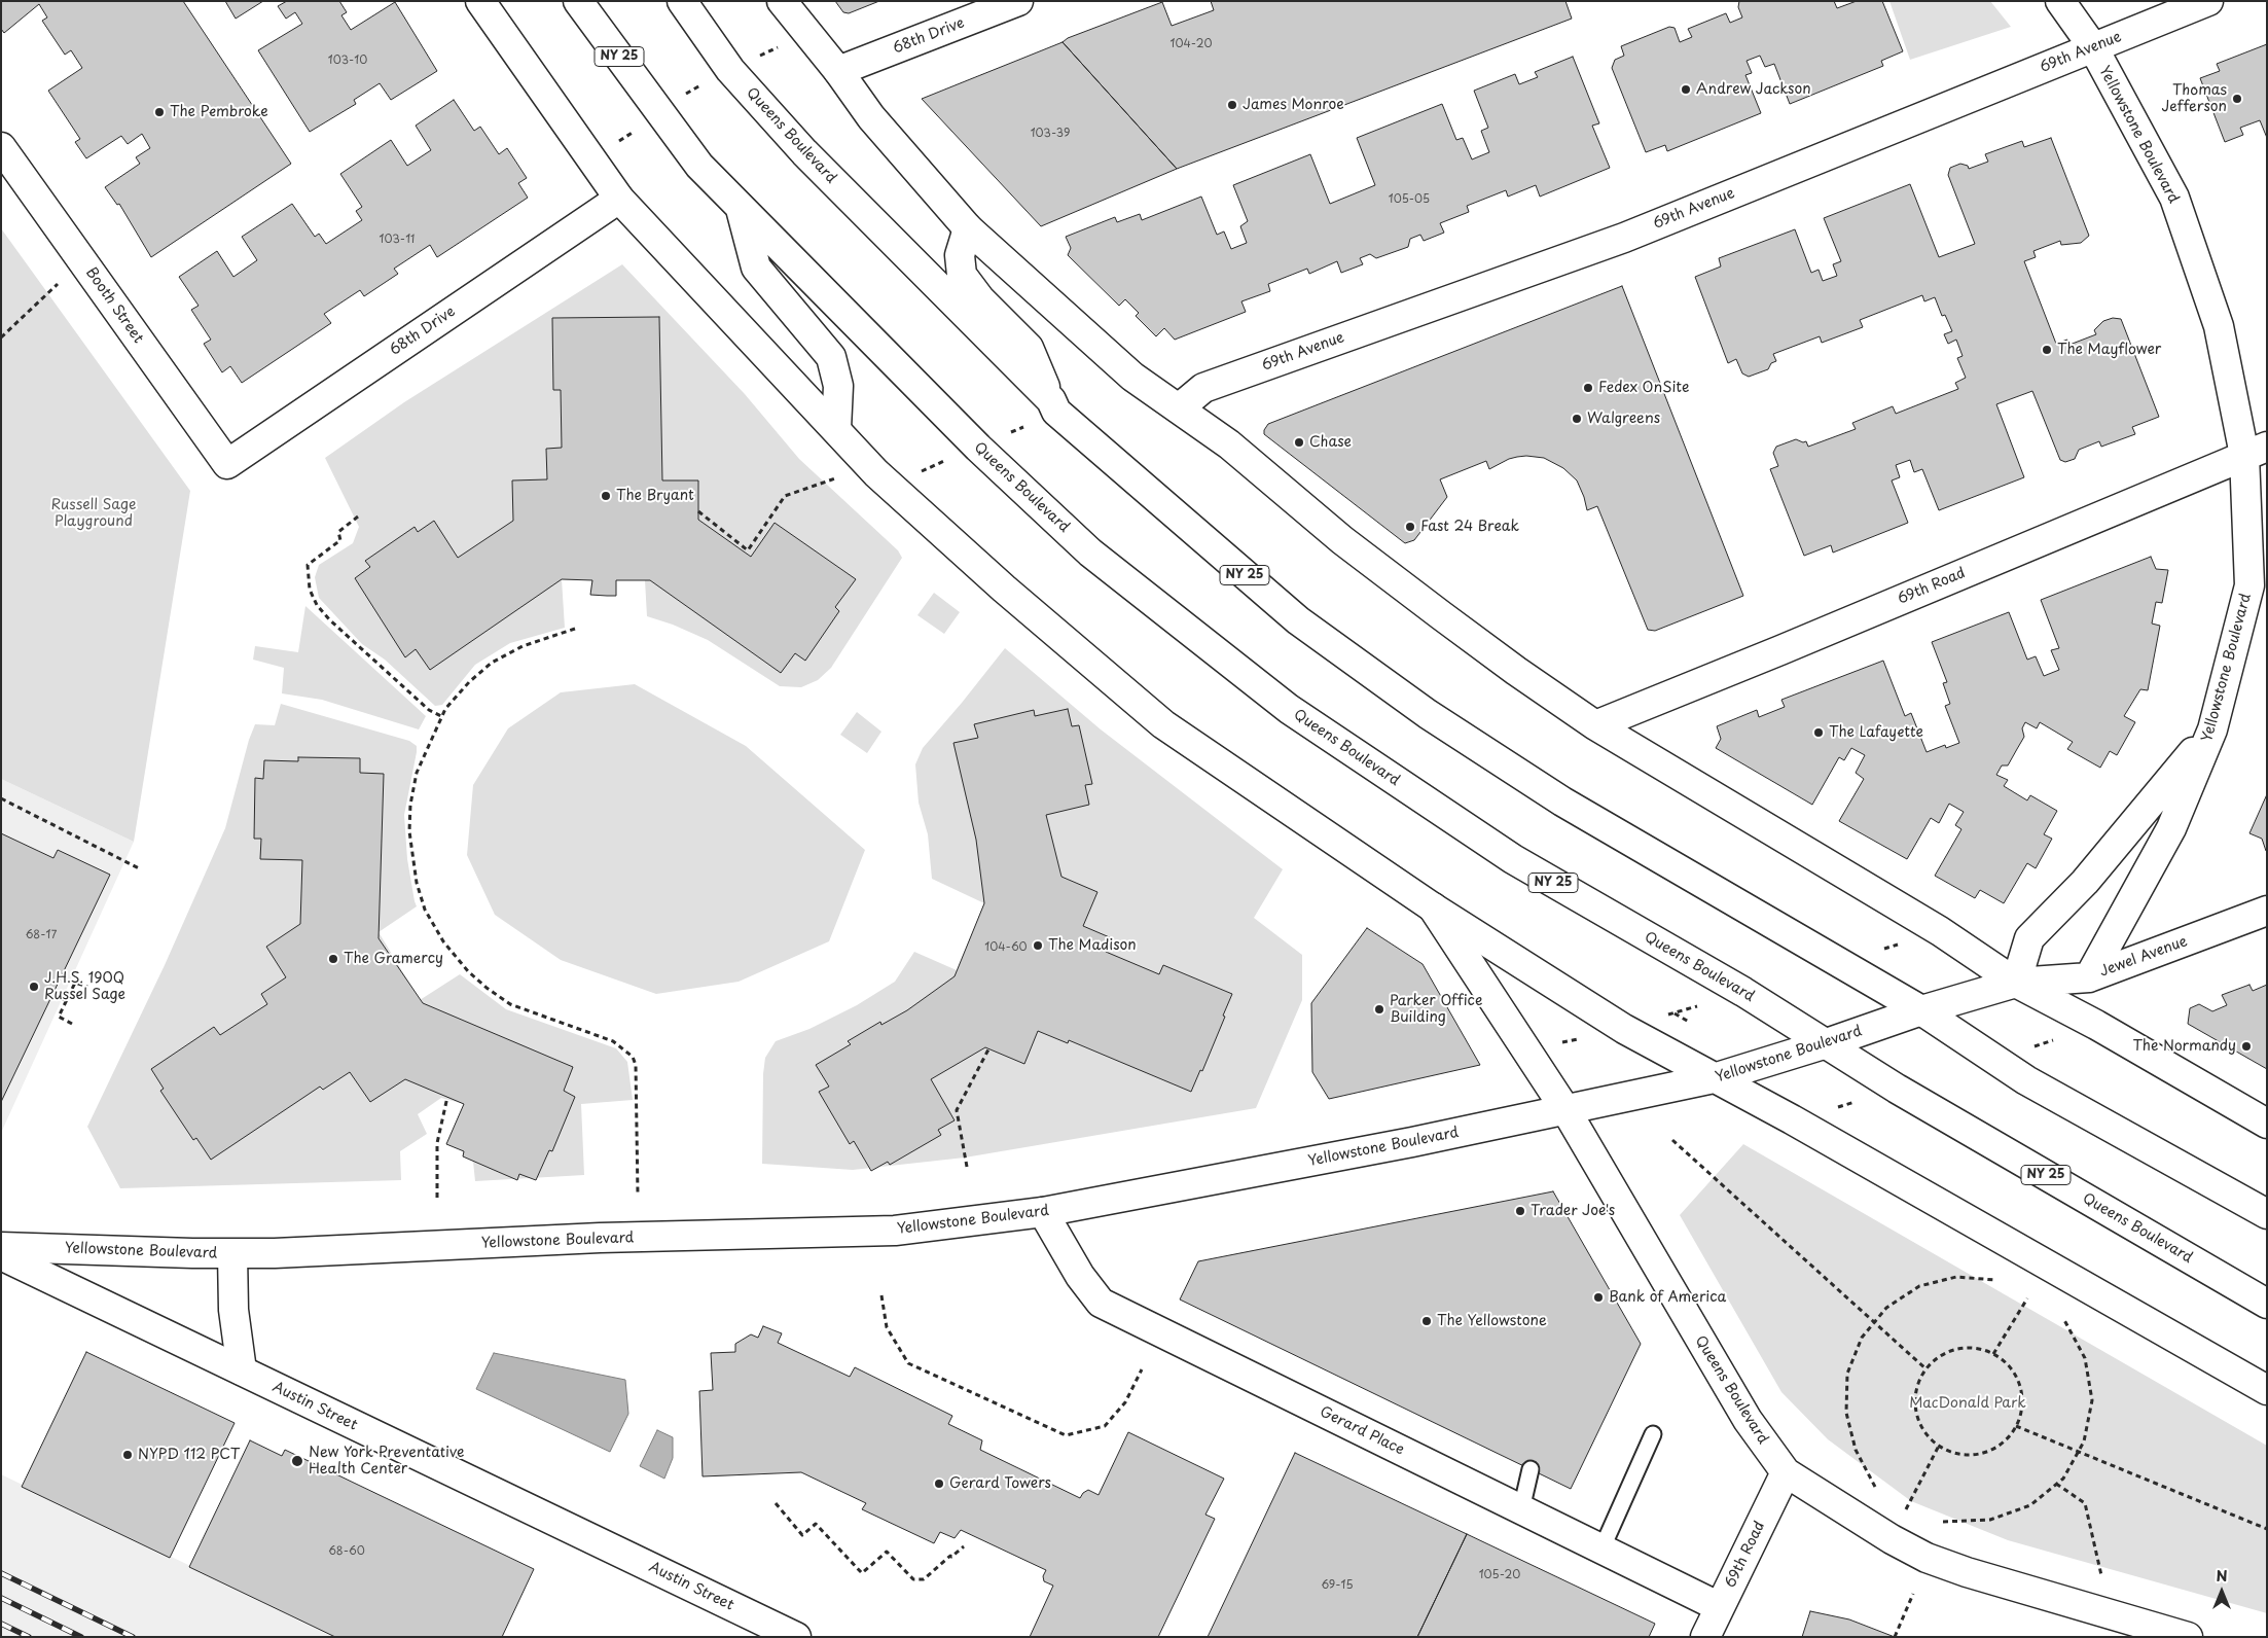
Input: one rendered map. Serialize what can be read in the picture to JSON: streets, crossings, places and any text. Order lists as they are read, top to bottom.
{
  "streets": {
    "street": [
      "68th Drive",
      "69th Avenue",
      "NY 25",
      "Yellowstone Boulevard",
      "Queens Boulevard",
      "Booth Street",
      "69th Road",
      "Jewel Avenue",
      "Austin Street",
      "Gerard Place"
    ]
  },
  "crossings": [
    ["68th Drive", "Queens Boulevard"],
    ["68th Drive", "Booth Street"],
    ["69th Avenue", "Yellowstone Boulevard"],
    ["Yellowstone Boulevard", "Queens Boulevard"],
    ["Yellowstone Boulevard", "69th Road"],
    ["Yellowstone Boulevard", "Jewel Avenue"],
    ["Yellowstone Boulevard", "Gerard Place"],
    ["Queens Boulevard", "69th Road"],
    ["Queens Boulevard", "Jewel Avenue"],
    ["69th Road", "Gerard Place"]
  ],
  "parks": ["Russell Sage Playground", "MacDonald Park"],
  "places": [
    "Andrew Jackson",
    "Thomas Jefferson",
    "James Monroe",
    "The Pembroke",
    "The Mayflower",
    "Fedex OnSite",
    "Walgreens",
    "Chase",
    "The Bryant",
    "Fast 24 Break",
    "The Lafayette",
    "The Madison",
    "The Gramercy",
    "J.H.S. 190Q Russel Sage",
    "Parker Office Building",
    "The Normandy",
    "Trader Joe's",
    "Bank of America",
    "The Yellowstone",
    "NYPD 112 PCT",
    "New York Preventative Health Center",
    "Gerard Towers"
  ],
  "house_numbers": [
    "104-20",
    "103-10",
    "103-39",
    "105-05",
    "103-11",
    "68-17",
    "104-60",
    "68-60",
    "105-20",
    "69-15"
  ],
  "north": "top"
}
